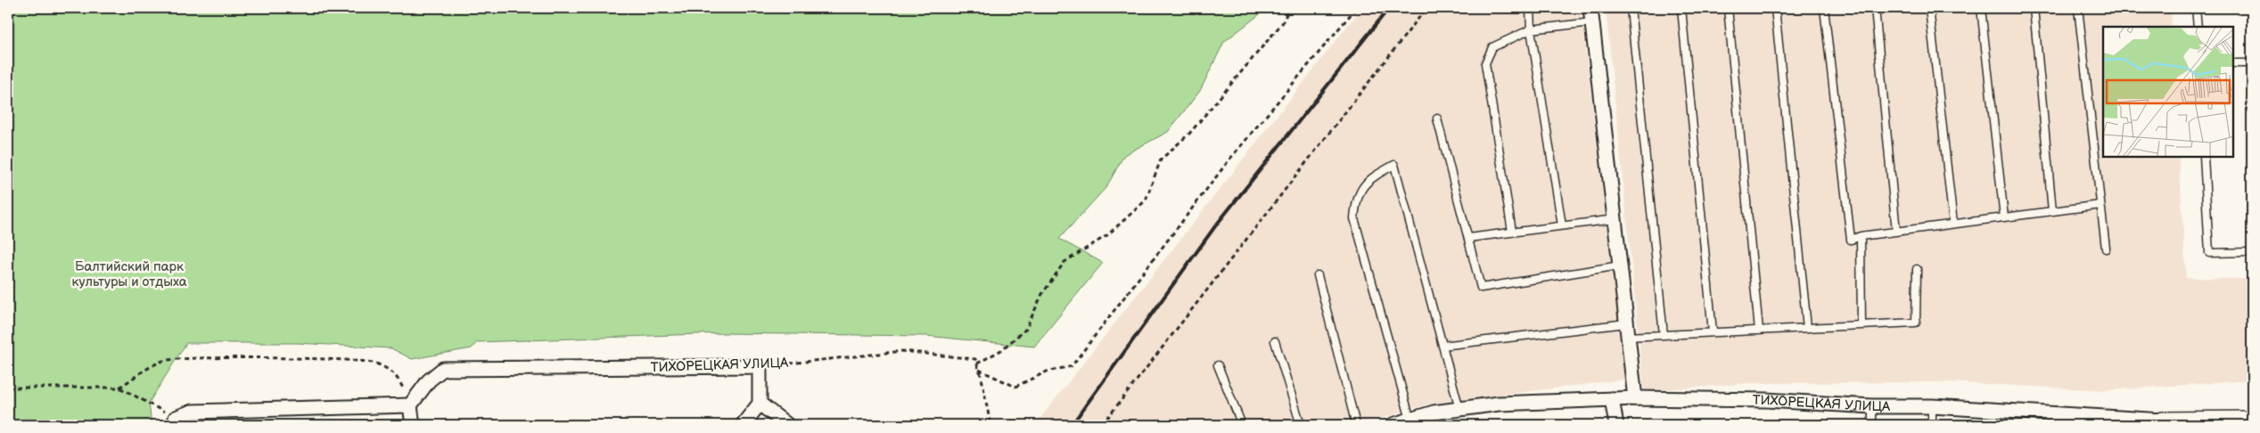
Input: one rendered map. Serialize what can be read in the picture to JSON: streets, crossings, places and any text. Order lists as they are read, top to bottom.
{
  "streets": {
    "street": ["ТИХОРЕЦКАЯ УЛИЦА"]
  },
  "parks": ["Балтийский парк культуры и отдыха"]
}
